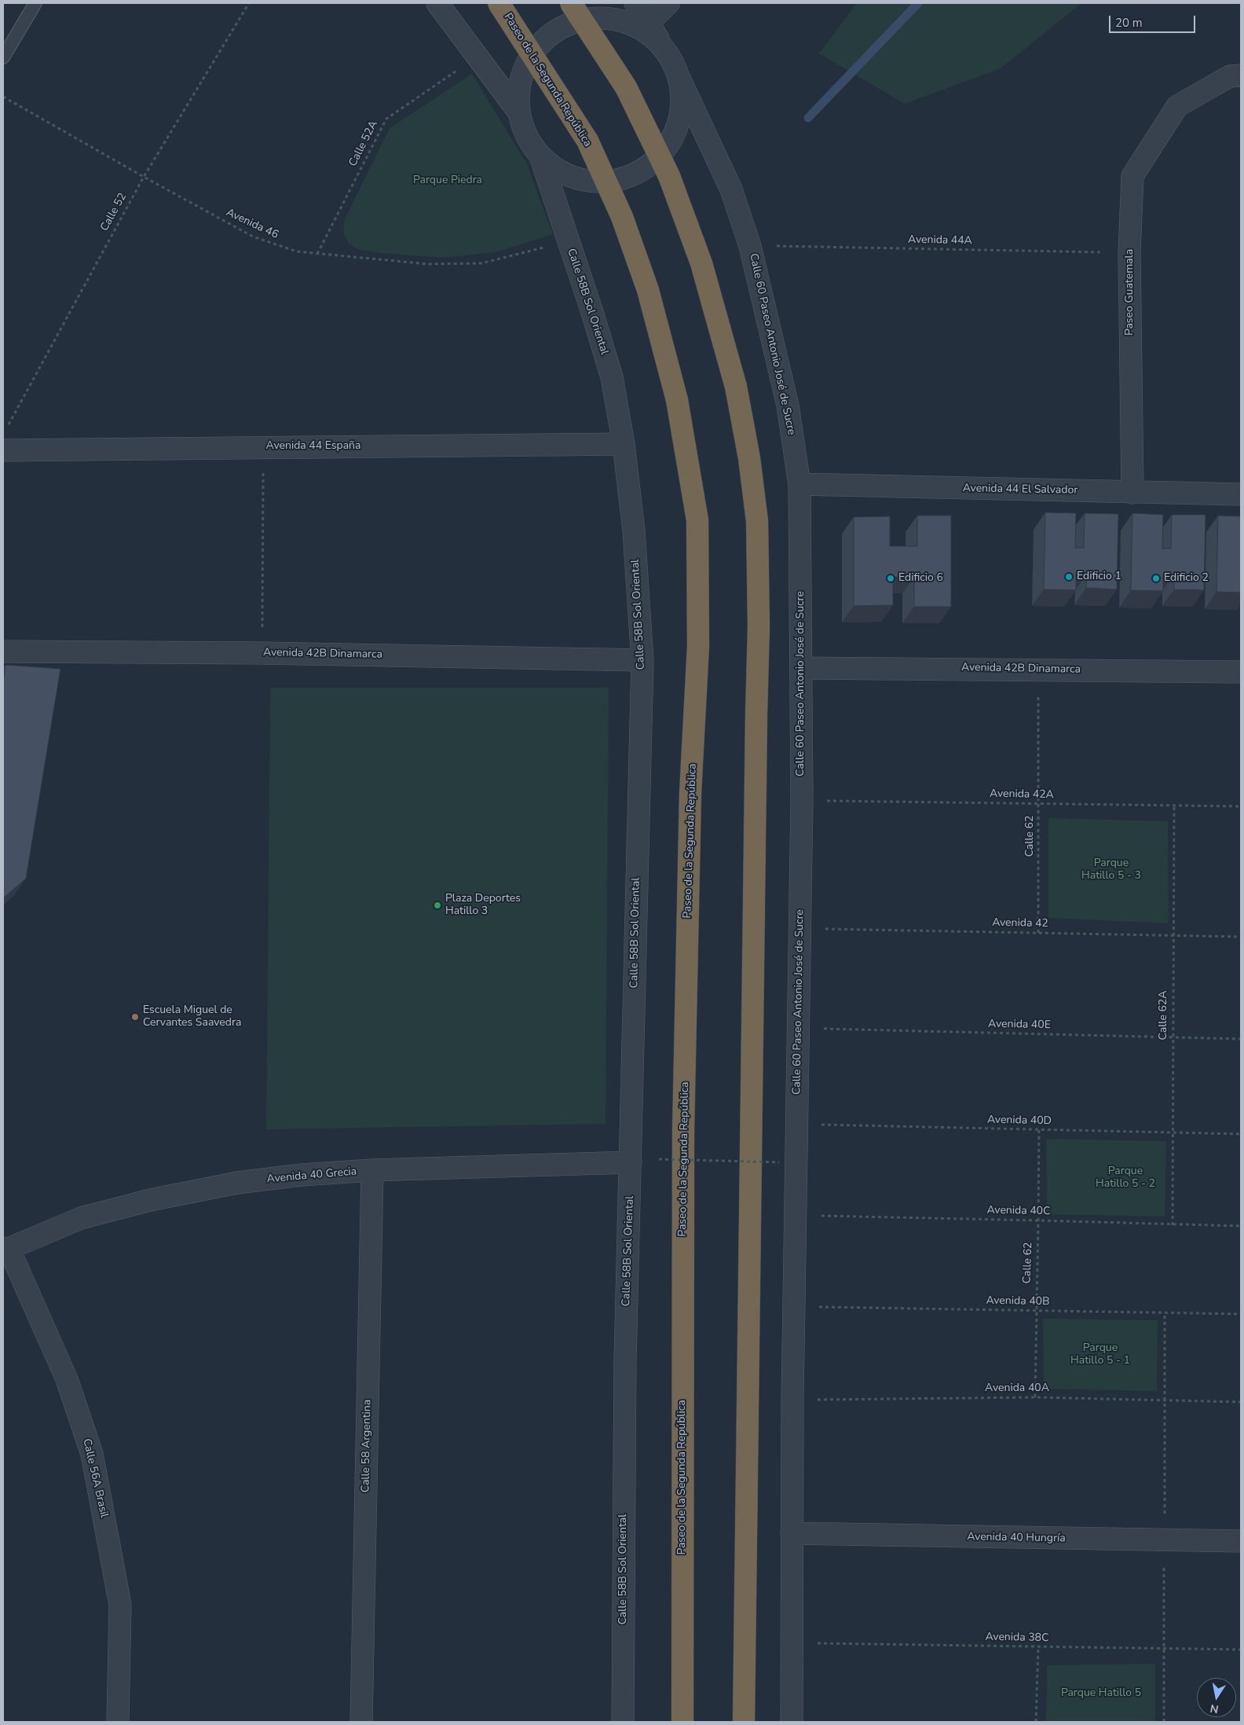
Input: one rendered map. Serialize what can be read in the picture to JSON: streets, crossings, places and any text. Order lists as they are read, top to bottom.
{
  "streets": {
    "highway": ["Paseo de la Segunda República"],
    "street": [
      "Paseo Guatemala",
      "Calle 58B Sol Oriental",
      "Calle 60 Paseo Antonio José de Sucre",
      "Avenida 44 España",
      "Avenida 44 El Salvador",
      "Avenida 42B Dinamarca",
      "Avenida 40 Grecia",
      "Calle 58 Argentina",
      "Calle 56A Brasil",
      "Avenida 40 Hungría"
    ],
    "path": [
      "Calle 52A",
      "Calle 52",
      "Avenida 46",
      "Avenida 44A",
      "Avenida 42A",
      "Calle 62",
      "Avenida 42",
      "Calle 62A",
      "Avenida 40E",
      "Avenida 40D",
      "Avenida 40C",
      "Avenida 40B",
      "Avenida 40A",
      "Avenida 38C"
    ]
  },
  "crossings": [
    ["Calle 52A", "Avenida 46"],
    ["Calle 52", "Avenida 46"],
    ["Avenida 46", "Calle 58B Sol Oriental"],
    ["Avenida 44A", "Paseo Guatemala"],
    ["Avenida 44A", "Calle 60 Paseo Antonio José de Sucre"],
    ["Paseo Guatemala", "Avenida 44 El Salvador"],
    ["Calle 58B Sol Oriental", "Avenida 44 España"],
    ["Calle 58B Sol Oriental", "Avenida 42B Dinamarca"],
    ["Calle 58B Sol Oriental", "Avenida 40 Grecia"],
    ["Calle 60 Paseo Antonio José de Sucre", "Avenida 44 El Salvador"],
    ["Calle 60 Paseo Antonio José de Sucre", "Avenida 42B Dinamarca"],
    ["Calle 60 Paseo Antonio José de Sucre", "Avenida 42A"],
    ["Calle 60 Paseo Antonio José de Sucre", "Avenida 42"],
    ["Calle 60 Paseo Antonio José de Sucre", "Avenida 40E"],
    ["Calle 60 Paseo Antonio José de Sucre", "Avenida 40D"],
    ["Calle 60 Paseo Antonio José de Sucre", "Avenida 40C"],
    ["Calle 60 Paseo Antonio José de Sucre", "Avenida 40B"],
    ["Avenida 42B Dinamarca", "Calle 62"],
    ["Avenida 42A", "Calle 62"],
    ["Avenida 42A", "Calle 62A"],
    ["Calle 62", "Avenida 42"],
    ["Calle 62", "Avenida 40D"],
    ["Calle 62", "Avenida 40C"],
    ["Calle 62", "Avenida 40B"],
    ["Calle 62", "Avenida 40A"],
    ["Avenida 42", "Calle 62A"],
    ["Calle 62A", "Avenida 40E"],
    ["Calle 62A", "Avenida 40D"],
    ["Calle 62A", "Avenida 40C"],
    ["Avenida 40 Grecia", "Calle 58 Argentina"],
    ["Avenida 40 Grecia", "Calle 56A Brasil"]
  ],
  "parks": [
    "Parque Piedra",
    "Parque Hatillo 5 - 3",
    "Parque Hatillo 5 - 2",
    "Parque Hatillo 5 - 1",
    "Parque Hatillo 5"
  ],
  "places": [
    "Edificio 1",
    "Edificio 6",
    "Edificio 2",
    "Plaza Deportes Hatillo 3",
    "Escuela Miguel de Cervantes Saavedra"
  ],
  "scale_bar": "20 m",
  "north": "bottom"
}
